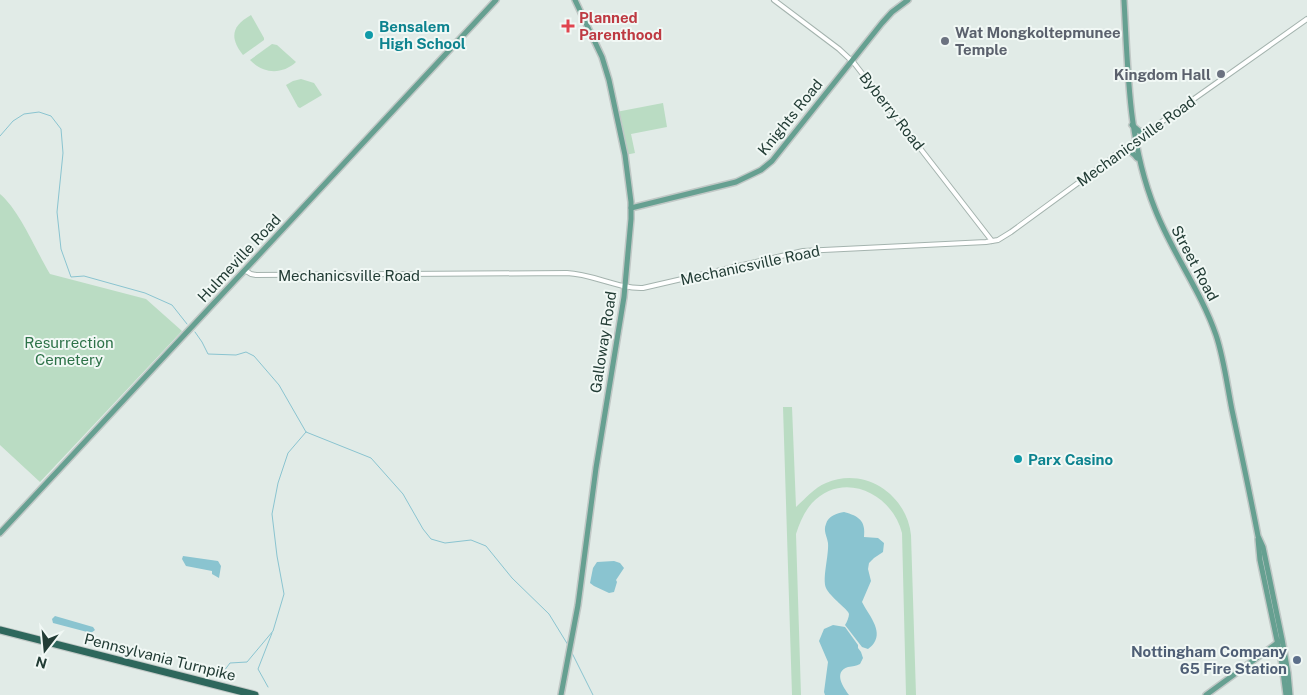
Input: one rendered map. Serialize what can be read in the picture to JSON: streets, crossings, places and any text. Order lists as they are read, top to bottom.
{
  "streets": {
    "highway": ["Pennsylvania Turnpike"],
    "main road": [
      "Knights Road",
      "Hulmeville Road",
      "Street Road",
      "Galloway Road"
    ],
    "street": ["Byberry Road", "Mechanicsville Road"]
  },
  "crossings": [
    ["Byberry Road", "Knights Road"],
    ["Byberry Road", "Mechanicsville Road"],
    ["Knights Road", "Galloway Road"],
    ["Mechanicsville Road", "Hulmeville Road"],
    ["Mechanicsville Road", "Street Road"],
    ["Mechanicsville Road", "Galloway Road"]
  ],
  "parks": ["Resurrection Cemetery"],
  "places": {
    "health": ["Planned Parenthood"],
    "other": [
      "Bensalem High School",
      "Wat Mongkoltepmunee Temple",
      "Kingdom Hall",
      "Parx Casino",
      "Nottingham Company 65 Fire Station"
    ]
  },
  "north": "bottom"
}
